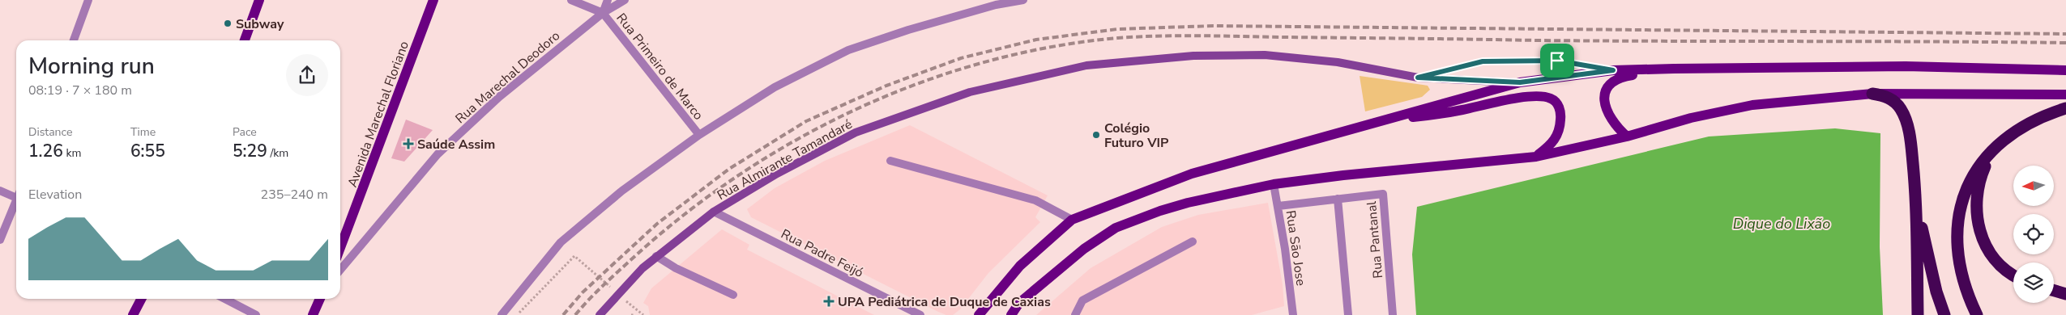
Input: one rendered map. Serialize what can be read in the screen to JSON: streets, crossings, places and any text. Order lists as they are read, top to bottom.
{
  "streets": {
    "main road": ["Avenida Marechal Floriano", "Rua Almirante Tamandaré"],
    "street": [
      "Rua Primeiro de Marco",
      "Rua Marechal Deodoro",
      "Rua Pantanal",
      "Rua Sāo Jose",
      "Rua Padre Feijó"
    ]
  },
  "crossings": [
    ["Rua Primeiro de Marco", "Rua Marechal Deodoro"],
    ["Rua Almirante Tamandaré", "Rua Padre Feijó"],
    ["Rua Pantanal", "Rua Sāo Jose"]
  ],
  "water": ["Dique do Lixão"],
  "places": {
    "other": ["Subway", "Colégio Futuro VIP"],
    "health": ["Saúde Assim", "UPA Pediátrica de Duque de Caxias"]
  },
  "north": "left",
  "page": {
    "heading": ["Morning run", "08:19 · 7 × 180 m"],
    "stats": [
      ["Distance", "1.26 km"],
      ["Time", "6:55"],
      ["Pace", "5:29 /km"]
    ],
    "chart": ["Elevation", "235–240 m"]
  }
}
